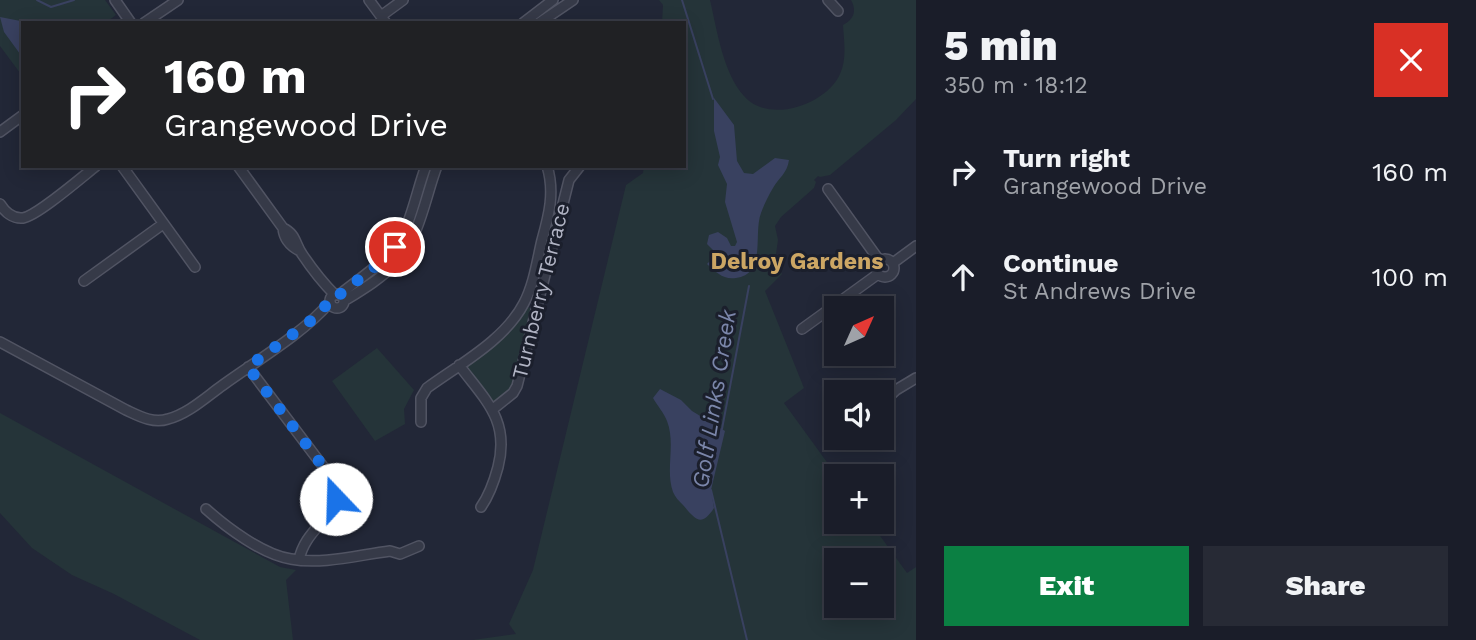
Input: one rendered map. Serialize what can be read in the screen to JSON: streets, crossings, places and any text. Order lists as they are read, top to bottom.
{
  "streets": {
    "street": ["Turnberry Terrace"]
  },
  "districts": ["Delroy Gardens"],
  "water": ["Golf Links Creek"],
  "north": "top right",
  "page": {
    "heading": ["5 min", "350 m · 18:12"],
    "turn": ["160 m", "Grangewood Drive"],
    "list": [
      {
        "name": "Turn right",
        "note": "Grangewood Drive",
        "value": "160 m"
      },
      {
        "name": "Continue",
        "note": "St Andrews Drive",
        "value": "100 m"
      }
    ],
    "map_buttons": ["+", "−"],
    "buttons": ["Exit", "Share"]
  }
}
